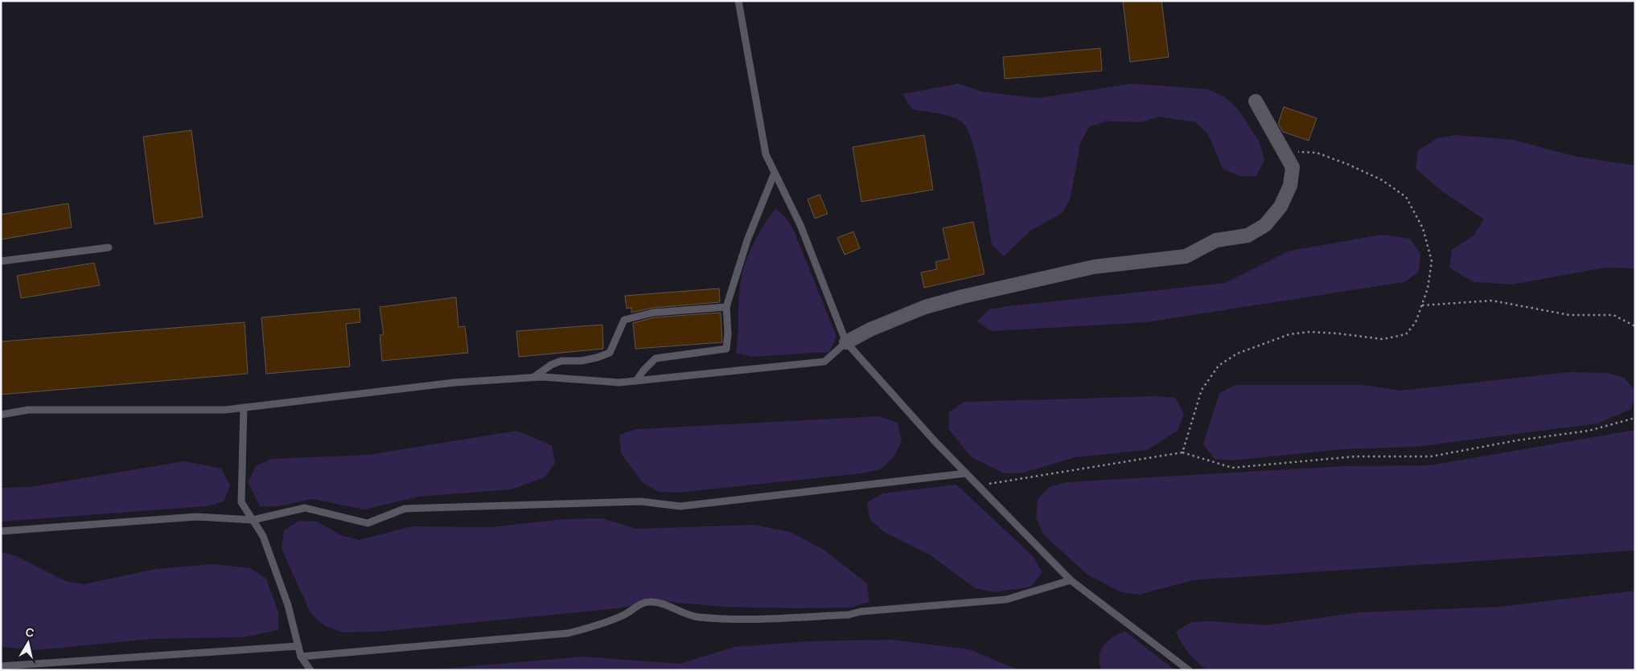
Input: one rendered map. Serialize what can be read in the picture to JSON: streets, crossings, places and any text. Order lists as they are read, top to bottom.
{
  "north": "top"
}
